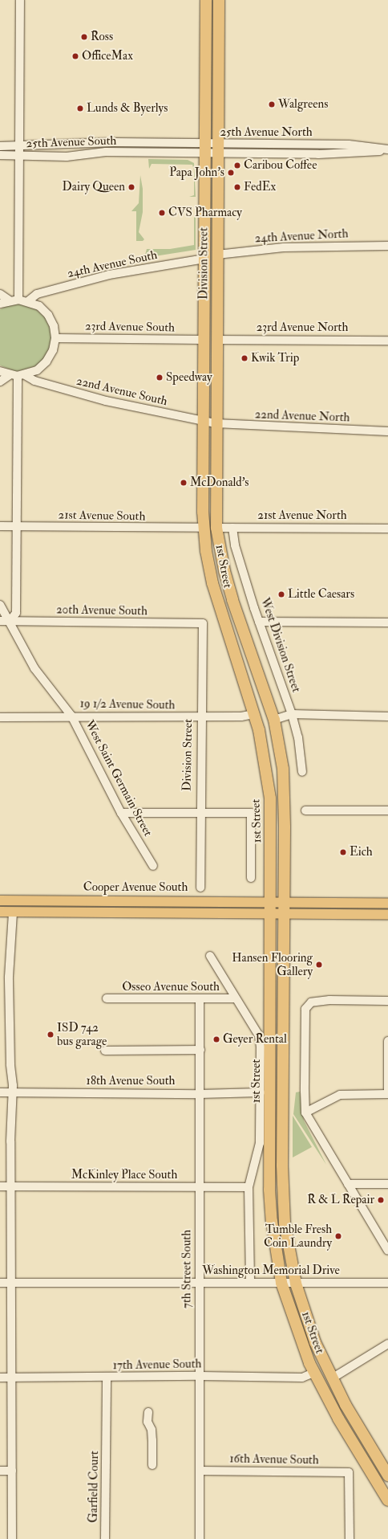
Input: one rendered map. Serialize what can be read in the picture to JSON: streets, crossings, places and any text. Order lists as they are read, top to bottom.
{
  "streets": {
    "highway": ["Division Street", "1st Street"],
    "main road": ["Cooper Avenue South"],
    "street": [
      "25th Avenue North",
      "25th Avenue South",
      "24th Avenue North",
      "24th Avenue South",
      "23rd Avenue South",
      "23rd Avenue North",
      "22nd Avenue South",
      "22nd Avenue North",
      "21st Avenue South",
      "21st Avenue North",
      "20th Avenue South",
      "West Division Street",
      "19 1/2 Avenue South",
      "West Saint Germain Street",
      "Osseo Avenue South",
      "18th Avenue South",
      "McKinley Place South",
      "7th Street South",
      "Washington Memorial Drive",
      "17th Avenue South",
      "16th Avenue South",
      "Garfield Court"
    ]
  },
  "crossings": [
    ["25th Avenue North", "25th Avenue South"],
    ["25th Avenue North", "Division Street"],
    ["24th Avenue North", "Division Street"],
    ["Division Street", "24th Avenue South"],
    ["Division Street", "23rd Avenue South"],
    ["Division Street", "23rd Avenue North"],
    ["Division Street", "22nd Avenue South"],
    ["Division Street", "22nd Avenue North"],
    ["Division Street", "21st Avenue South"],
    ["Division Street", "21st Avenue North"],
    ["Division Street", "1st Street"],
    ["Division Street", "20th Avenue South"],
    ["Division Street", "19 1/2 Avenue South"],
    ["22nd Avenue South", "22nd Avenue North"],
    ["21st Avenue South", "1st Street"],
    ["21st Avenue North", "1st Street"],
    ["21st Avenue North", "West Division Street"],
    ["1st Street", "19 1/2 Avenue South"],
    ["1st Street", "Cooper Avenue South"],
    ["1st Street", "Washington Memorial Drive"],
    ["1st Street", "17th Avenue South"],
    ["20th Avenue South", "West Saint Germain Street"],
    ["19 1/2 Avenue South", "West Saint Germain Street"],
    ["Osseo Avenue South", "7th Street South"],
    ["18th Avenue South", "7th Street South"],
    ["McKinley Place South", "7th Street South"],
    ["7th Street South", "Washington Memorial Drive"],
    ["7th Street South", "17th Avenue South"],
    ["7th Street South", "16th Avenue South"],
    ["17th Avenue South", "Garfield Court"]
  ],
  "places": [
    "Ross",
    "OfficeMax",
    "Walgreens",
    "Lunds & Byerlys",
    "Caribou Coffee",
    "Papa John's",
    "Dairy Queen",
    "FedEx",
    "CVS Pharmacy",
    "Kwik Trip",
    "Speedway",
    "McDonald's",
    "Little Caesars",
    "Eich",
    "Hansen Flooring Gallery",
    "ISD 742 bus garage",
    "Geyer Rental",
    "R & L Repair",
    "Tumble Fresh Coin Laundry"
  ]
}
